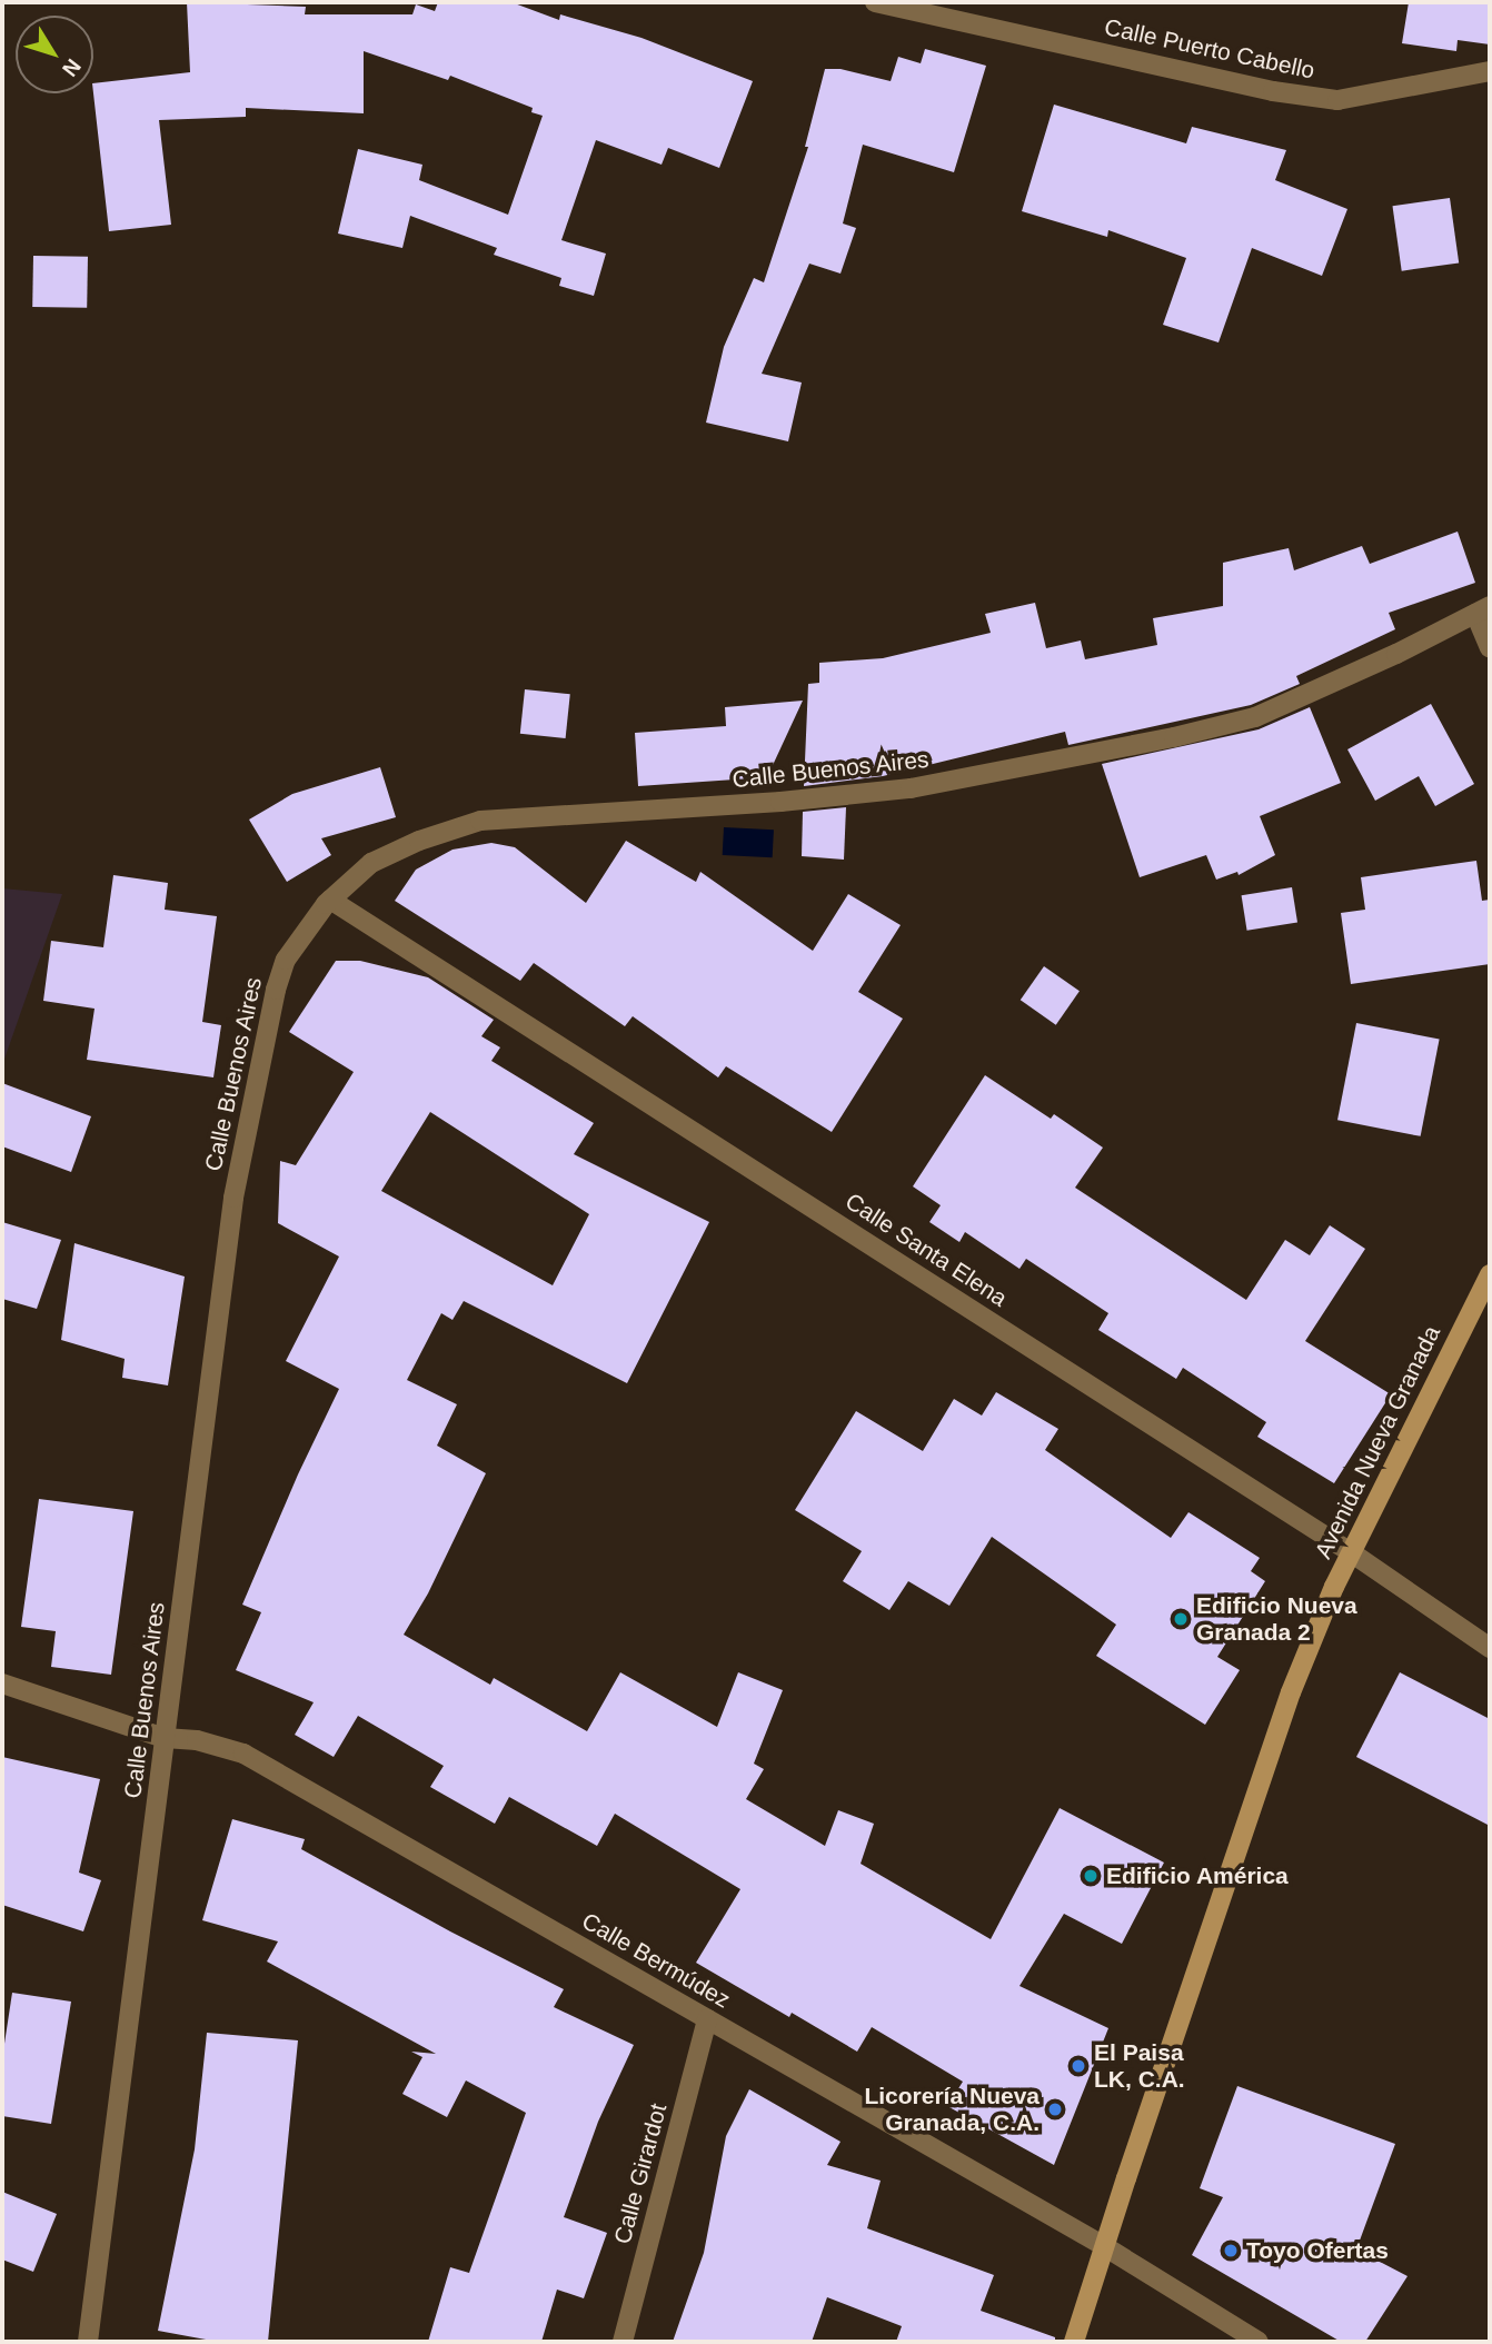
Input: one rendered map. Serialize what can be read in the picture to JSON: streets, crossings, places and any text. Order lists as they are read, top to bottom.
{
  "streets": {
    "street": [
      "Calle Puerto Cabello",
      "Calle Buenos Aires",
      "Calle Santa Elena",
      "Avenida Nueva Granada",
      "Calle Bermúdez",
      "Calle Girardot"
    ]
  },
  "crossings": [
    ["Calle Buenos Aires", "Calle Santa Elena"],
    ["Calle Buenos Aires", "Calle Bermúdez"],
    ["Calle Santa Elena", "Avenida Nueva Granada"],
    ["Avenida Nueva Granada", "Calle Bermúdez"],
    ["Calle Bermúdez", "Calle Girardot"]
  ],
  "places": [
    "Edificio Nueva Granada 2",
    "Edificio América",
    "El Paisa LK, C.A.",
    "Licorería Nueva Granada, C.A.",
    "Toyo Ofertas"
  ],
  "north": "bottom right"
}
